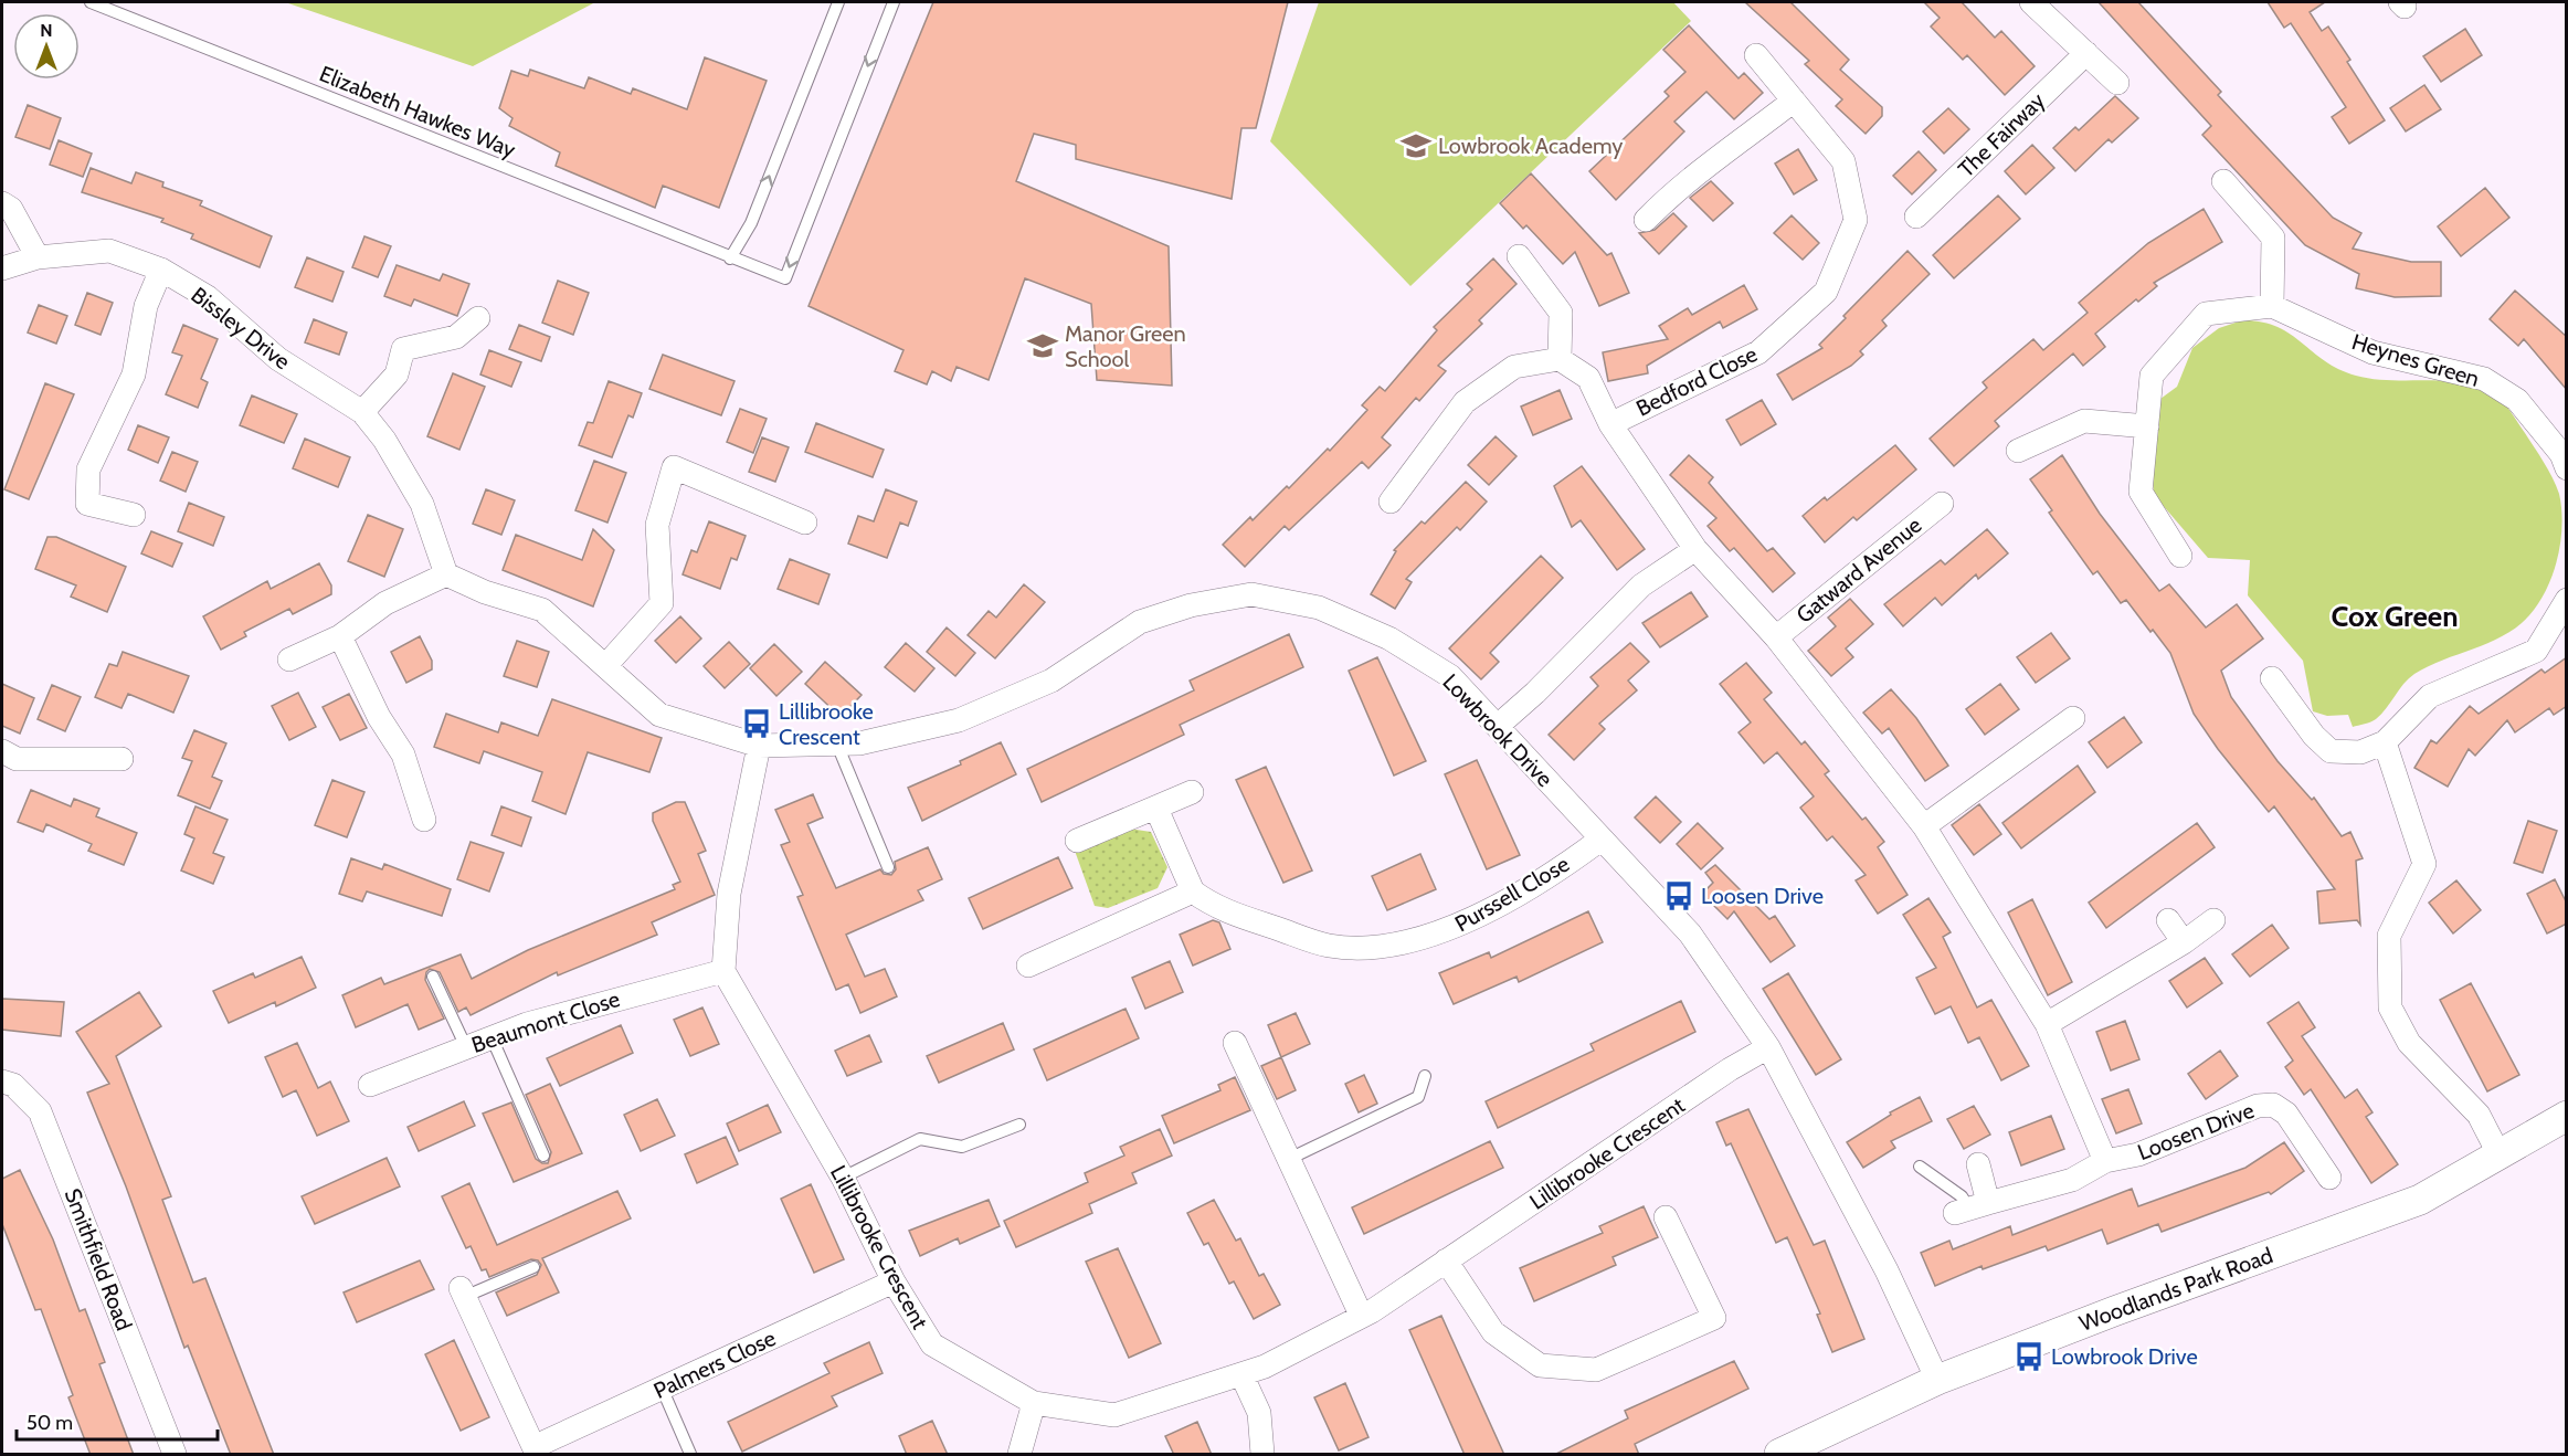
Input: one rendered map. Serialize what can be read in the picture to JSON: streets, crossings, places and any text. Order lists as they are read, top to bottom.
{
  "streets": {
    "street": [
      "The Fairway",
      "Bissley Drive",
      "Heynes Green",
      "Bedford Close",
      "Gatward Avenue",
      "Lowbrook Drive",
      "Purssell Close",
      "Beaumont Close",
      "Loosen Drive",
      "Lillibrooke Crescent",
      "Smithfield Road",
      "Woodlands Park Road",
      "Palmers Close"
    ],
    "lane": ["Elizabeth Hawkes Way"]
  },
  "crossings": [
    ["Bissley Drive", "Lowbrook Drive"],
    ["Lowbrook Drive", "Purssell Close"],
    ["Lowbrook Drive", "Lillibrooke Crescent"],
    ["Lowbrook Drive", "Woodlands Park Road"],
    ["Beaumont Close", "Lillibrooke Crescent"],
    ["Lillibrooke Crescent", "Palmers Close"]
  ],
  "districts": ["Cox Green"],
  "places": {
    "school or university": ["Lowbrook Academy", "Manor Green School"],
    "bus stop": ["Lillibrooke Crescent", "Loosen Drive", "Lowbrook Drive"]
  },
  "scale_bar": "50 m",
  "north": "top"
}
